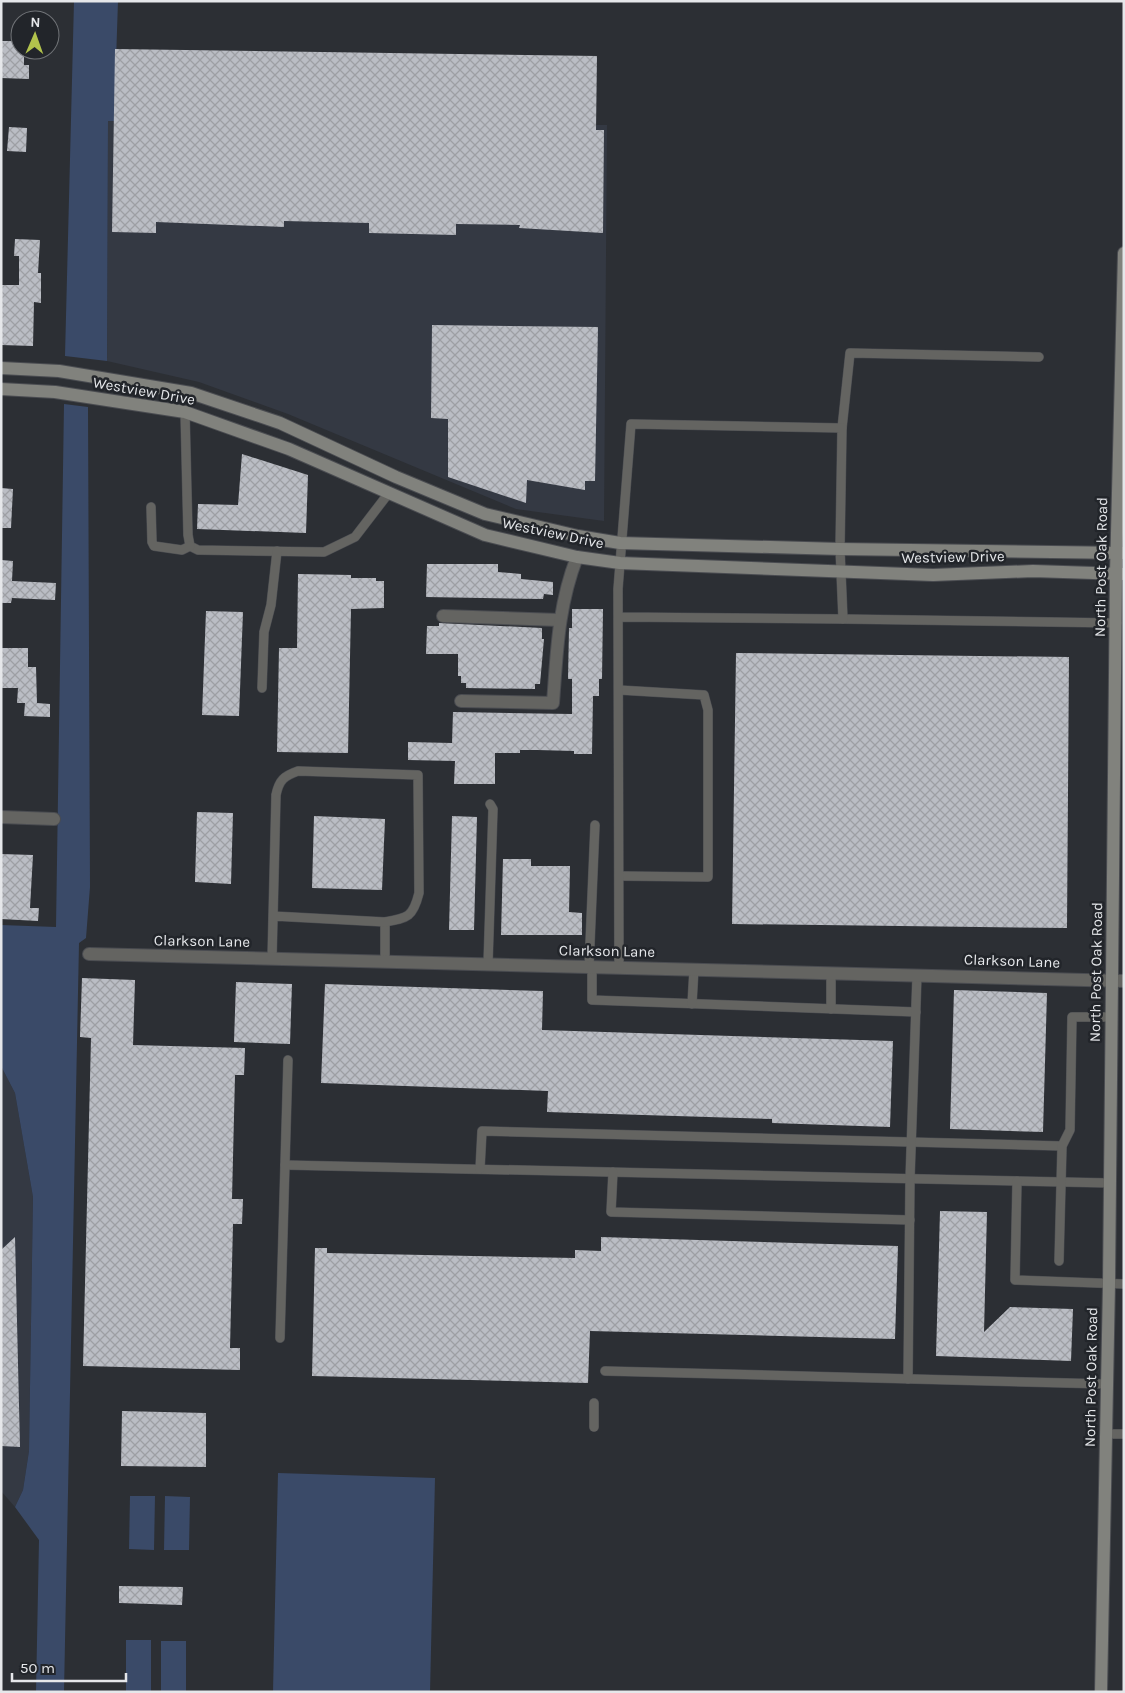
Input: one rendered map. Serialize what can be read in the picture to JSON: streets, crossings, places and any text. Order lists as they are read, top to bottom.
{
  "streets": {
    "main road": ["Westview Drive", "North Post Oak Road"],
    "street": ["Clarkson Lane"]
  },
  "crossings": [
    ["Westview Drive", "North Post Oak Road"],
    ["North Post Oak Road", "Clarkson Lane"]
  ],
  "scale_bar": "50 m",
  "north": "top"
}
